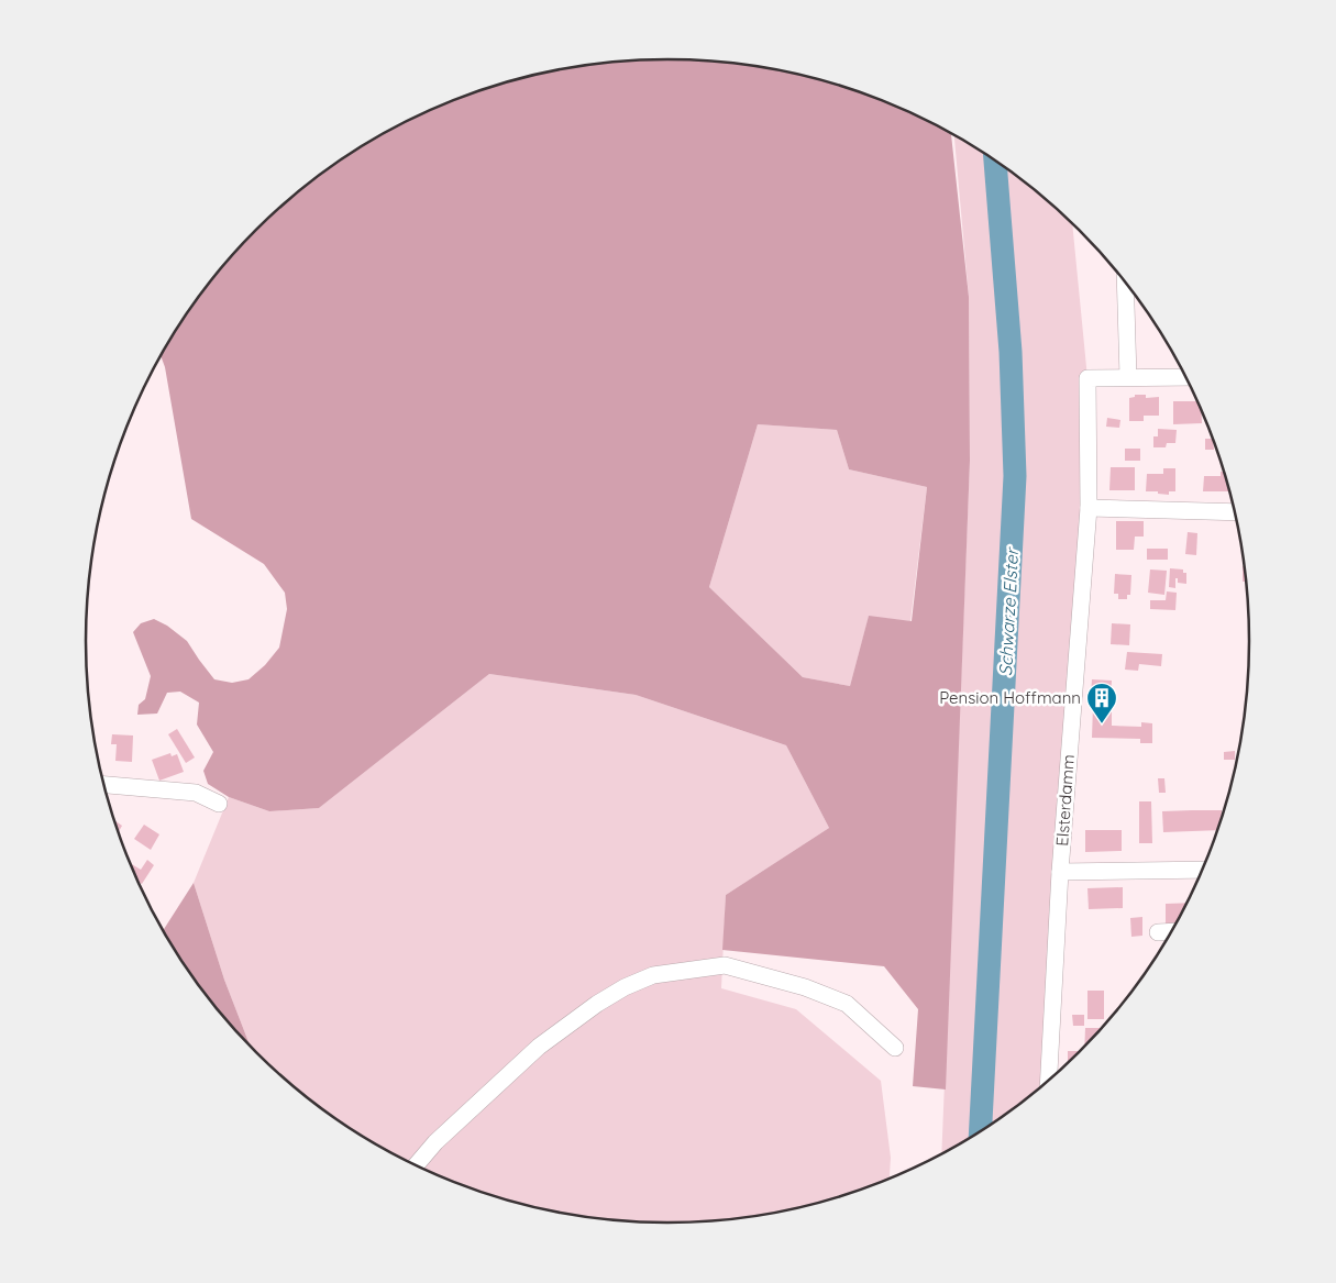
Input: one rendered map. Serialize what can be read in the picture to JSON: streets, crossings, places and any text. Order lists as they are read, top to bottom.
{
  "streets": {
    "street": ["Elsterdamm"]
  },
  "water": ["Schwarze Elster"],
  "places": {
    "building": ["Pension Hoffmann"]
  }
}
